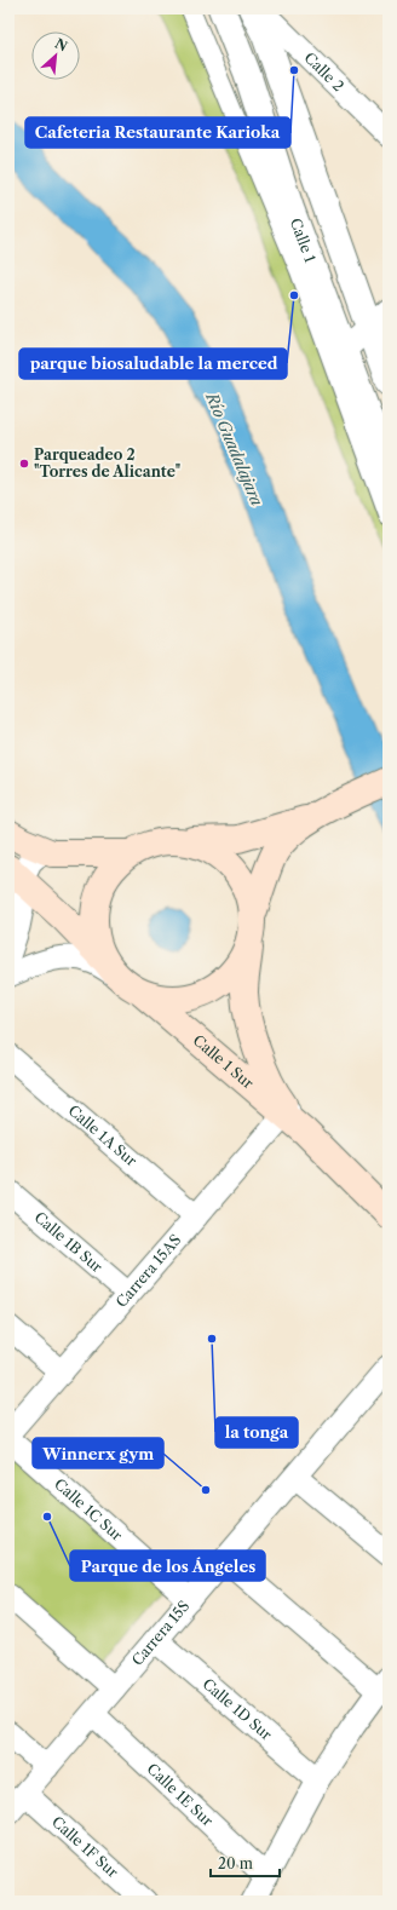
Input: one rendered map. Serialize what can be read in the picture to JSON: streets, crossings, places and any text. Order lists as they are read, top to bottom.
{
  "streets": {
    "main road": ["Calle 1 Sur"],
    "street": [
      "Calle 2",
      "Calle 1",
      "Calle 1A Sur",
      "Calle 1B Sur",
      "Carrera 15AS",
      "Calle 1C Sur",
      "Carrera 15S",
      "Calle 1D Sur",
      "Calle 1E Sur",
      "Calle 1F Sur"
    ]
  },
  "crossings": [
    ["Calle 1 Sur", "Carrera 15AS"],
    ["Calle 1A Sur", "Carrera 15AS"],
    ["Calle 1B Sur", "Carrera 15AS"],
    ["Calle 1C Sur", "Carrera 15S"],
    ["Carrera 15S", "Calle 1D Sur"],
    ["Carrera 15S", "Calle 1E Sur"],
    ["Carrera 15S", "Calle 1F Sur"]
  ],
  "water": ["Río Guadalajara"],
  "places": [
    "Cafeteria Restaurante Karioka",
    "parque biosaludable la merced",
    "Parqueadeo 2 \"Torres de Alicante\"",
    "la tonga",
    "Winnerx gym",
    "Parque de los Ángeles"
  ],
  "scale_bar": "20 m",
  "north": "top right"
}
